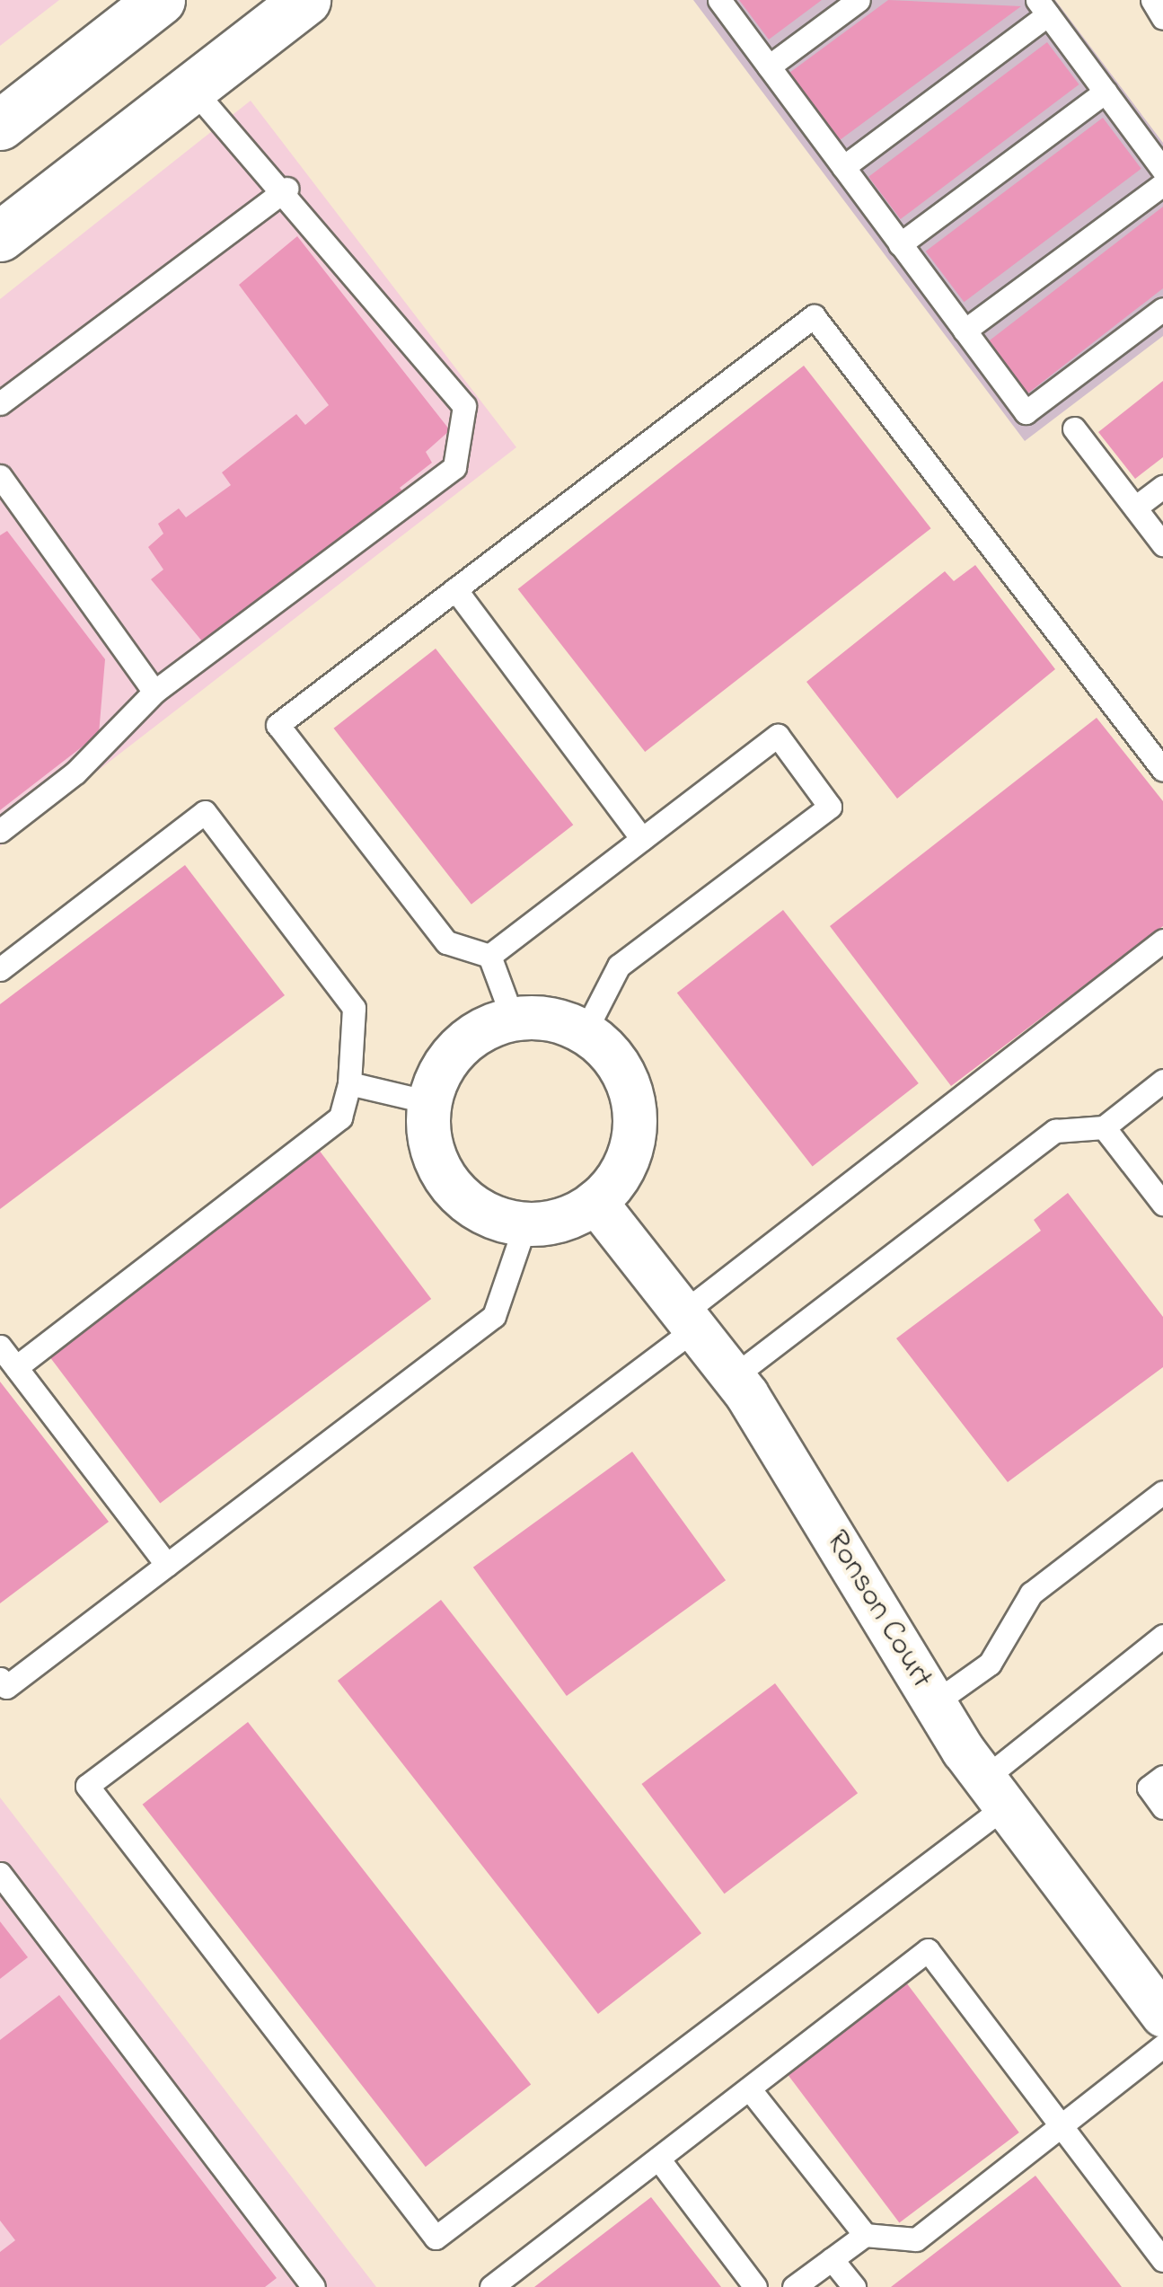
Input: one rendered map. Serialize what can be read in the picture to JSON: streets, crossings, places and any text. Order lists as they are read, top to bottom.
{
  "streets": {
    "street": ["Ronson Court"]
  }
}
